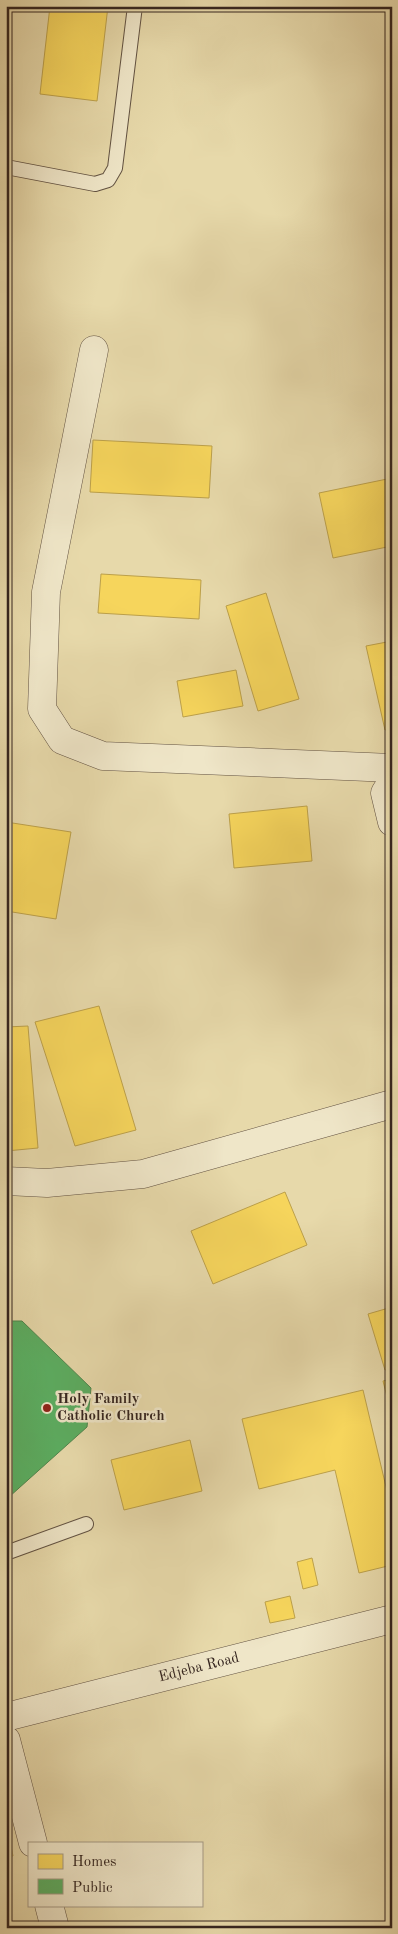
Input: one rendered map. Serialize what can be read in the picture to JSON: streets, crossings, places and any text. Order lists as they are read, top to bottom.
{
  "streets": {
    "street": ["Edjeba Road"]
  },
  "places": ["Holy Family Catholic Church"],
  "legend": ["Homes", "Public"]
}
